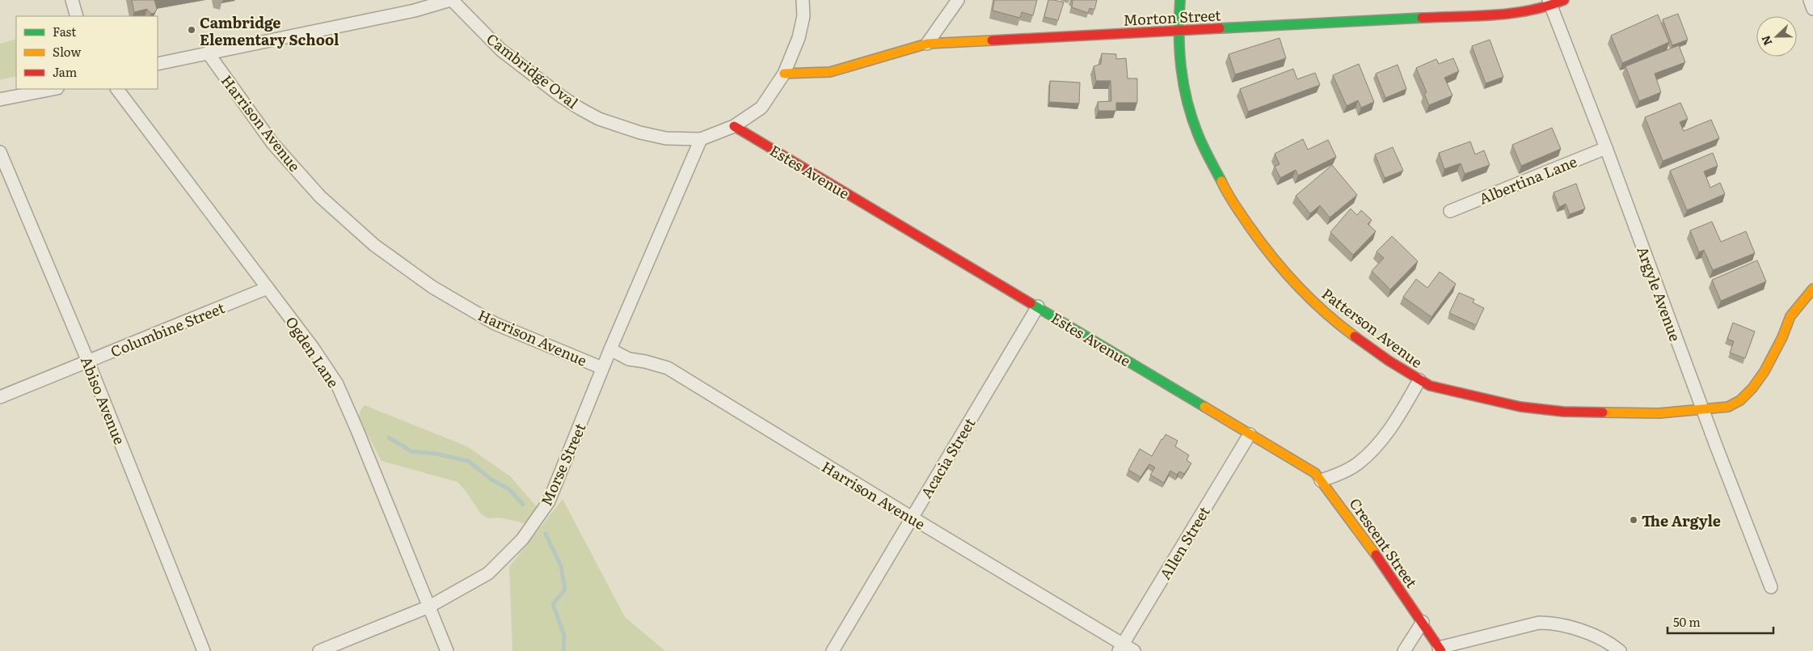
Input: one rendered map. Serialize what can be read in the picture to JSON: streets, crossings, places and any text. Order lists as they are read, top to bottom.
{
  "streets": {
    "street": [
      "Morton Street",
      "Cambridge Oval",
      "Harrison Avenue",
      "Estes Avenue",
      "Albertina Lane",
      "Argyle Avenue",
      "Patterson Avenue",
      "Columbine Street",
      "Ogden Lane",
      "Abiso Avenue",
      "Acacia Street",
      "Morse Street",
      "Allen Street",
      "Crescent Street"
    ]
  },
  "crossings": [
    ["Morton Street", "Cambridge Oval"],
    ["Morton Street", "Argyle Avenue"],
    ["Morton Street", "Patterson Avenue"],
    ["Cambridge Oval", "Estes Avenue"],
    ["Harrison Avenue", "Acacia Street"],
    ["Harrison Avenue", "Morse Street"],
    ["Harrison Avenue", "Allen Street"],
    ["Estes Avenue", "Acacia Street"],
    ["Estes Avenue", "Allen Street"],
    ["Estes Avenue", "Crescent Street"],
    ["Albertina Lane", "Argyle Avenue"],
    ["Argyle Avenue", "Patterson Avenue"],
    ["Columbine Street", "Ogden Lane"],
    ["Columbine Street", "Abiso Avenue"],
    ["Ogden Lane", "Morse Street"]
  ],
  "places": ["Cambridge Elementary School", "The Argyle"],
  "legend": ["Fast", "Slow", "Jam"],
  "scale_bar": "50 m",
  "north": "left"
}
